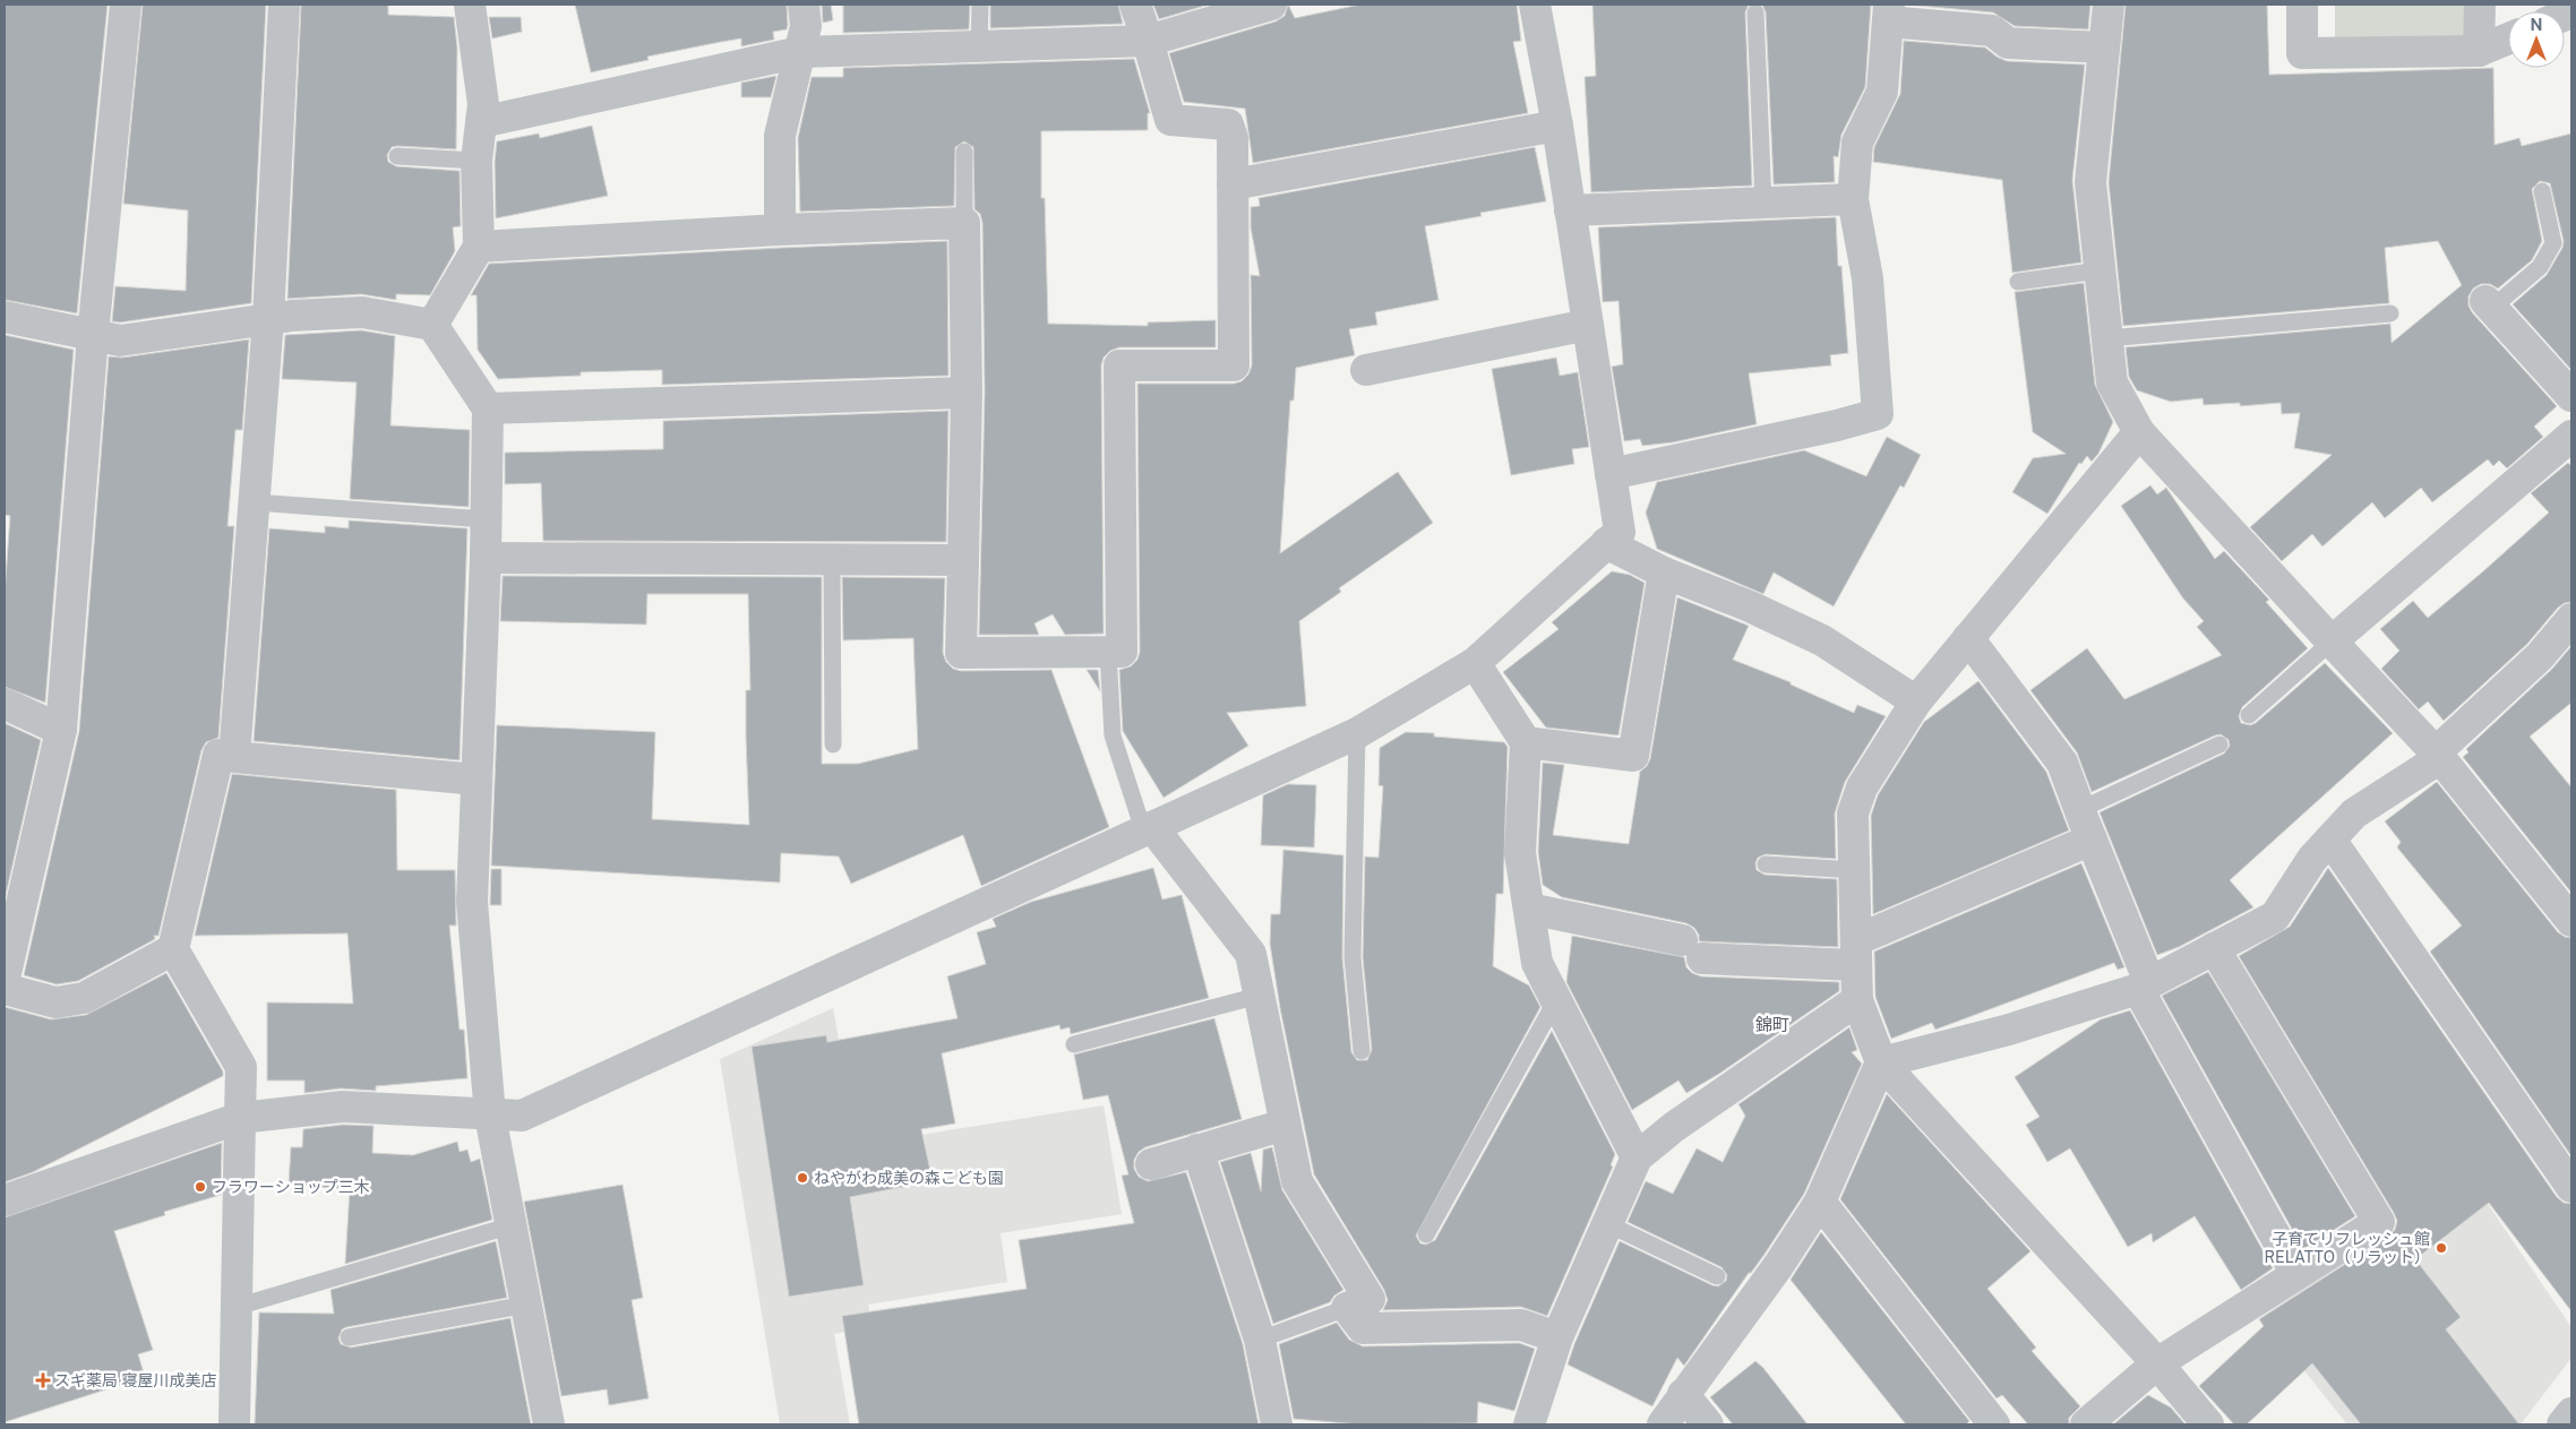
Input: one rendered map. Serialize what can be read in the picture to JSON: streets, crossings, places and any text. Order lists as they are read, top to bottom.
{
  "districts": ["錦町"],
  "places": {
    "other": ["ねやがわ成美の森こども園", "フラワーショップ三木", "子育てリフレッシュ館 RELATTO（リラット）"],
    "health": ["スギ薬局 寝屋川成美店"]
  },
  "north": "top"
}
